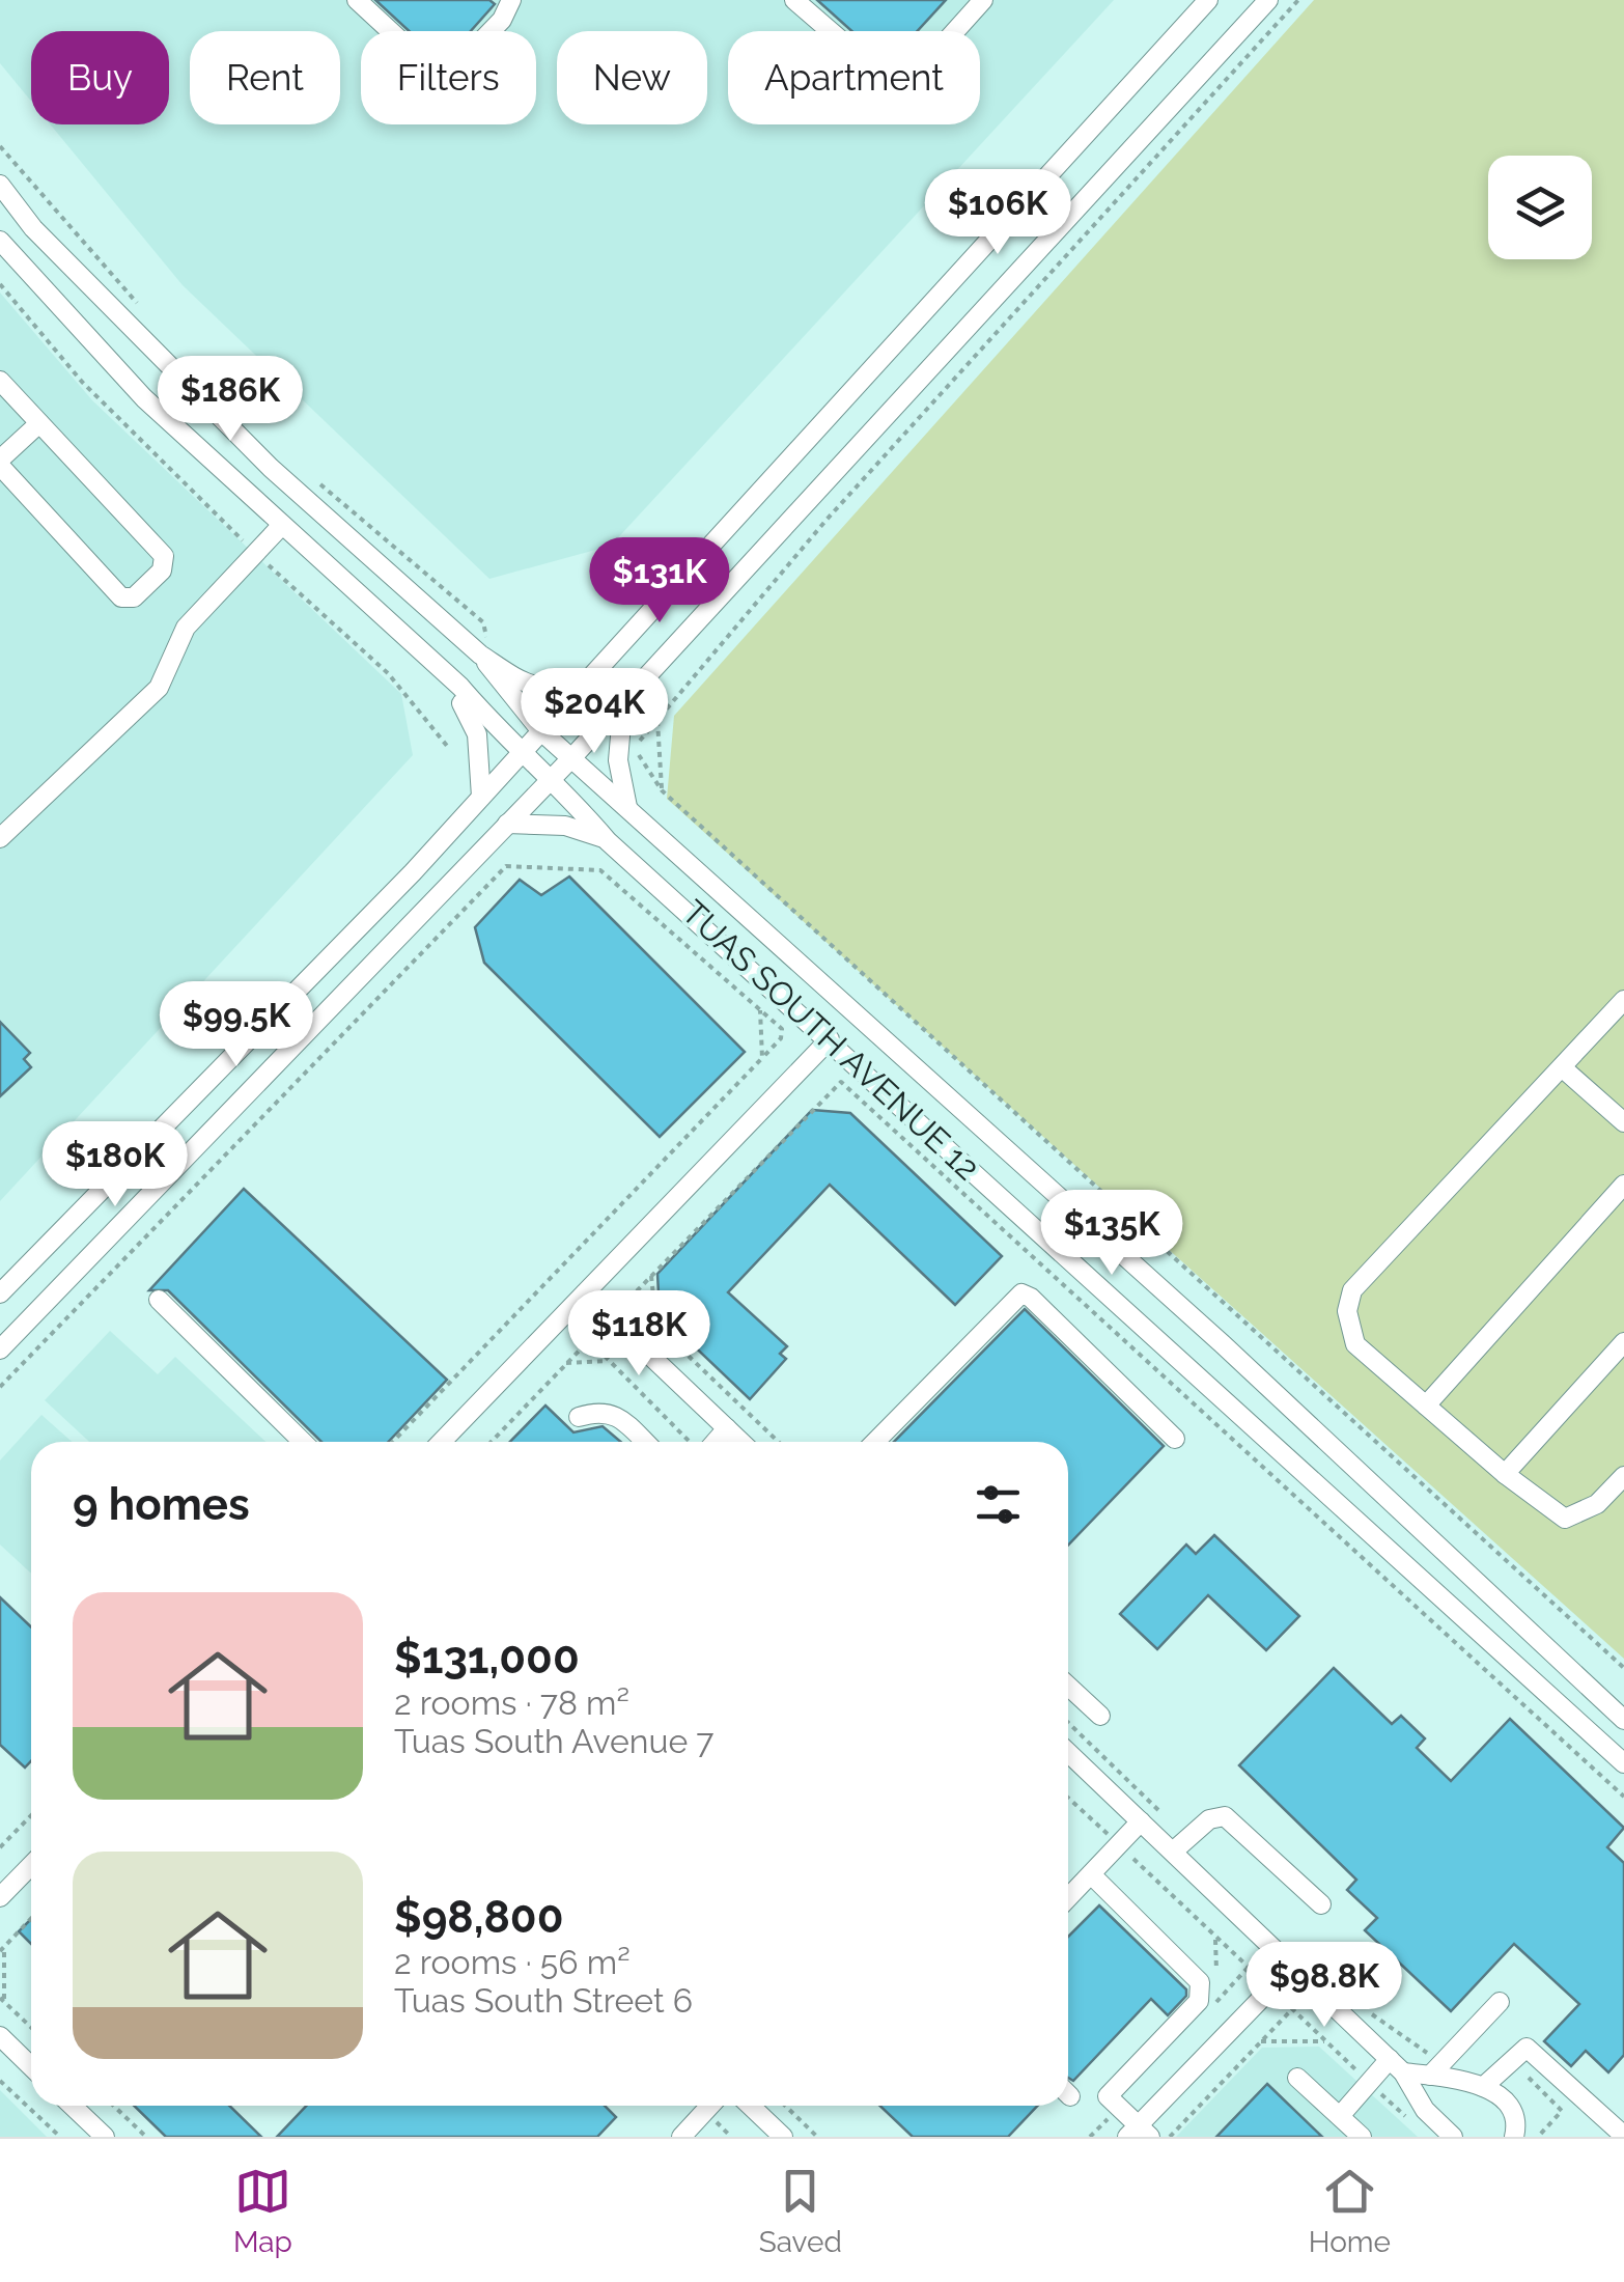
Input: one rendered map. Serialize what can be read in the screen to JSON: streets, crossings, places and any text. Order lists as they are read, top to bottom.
{
  "streets": {
    "street": ["TUAS SOUTH AVENUE 12"]
  },
  "page": {
    "chip": [
      "Buy",
      "Rent",
      "Filters",
      "New",
      "Apartment"
    ],
    "price": [
      "$106K",
      "$186K",
      "$131K",
      "$204K",
      "$99.5K",
      "$180K",
      "$135K",
      "$118K",
      "$98.8K"
    ],
    "heading": "9 homes",
    "list": [
      {
        "name": "$131,000",
        "note": "2 rooms · 78 m² · Tuas South Avenue 7"
      },
      {
        "name": "$98,800",
        "note": "2 rooms · 56 m² · Tuas South Street 6"
      }
    ],
    "tabs": ["Map", "Saved", "Home"]
  }
}
